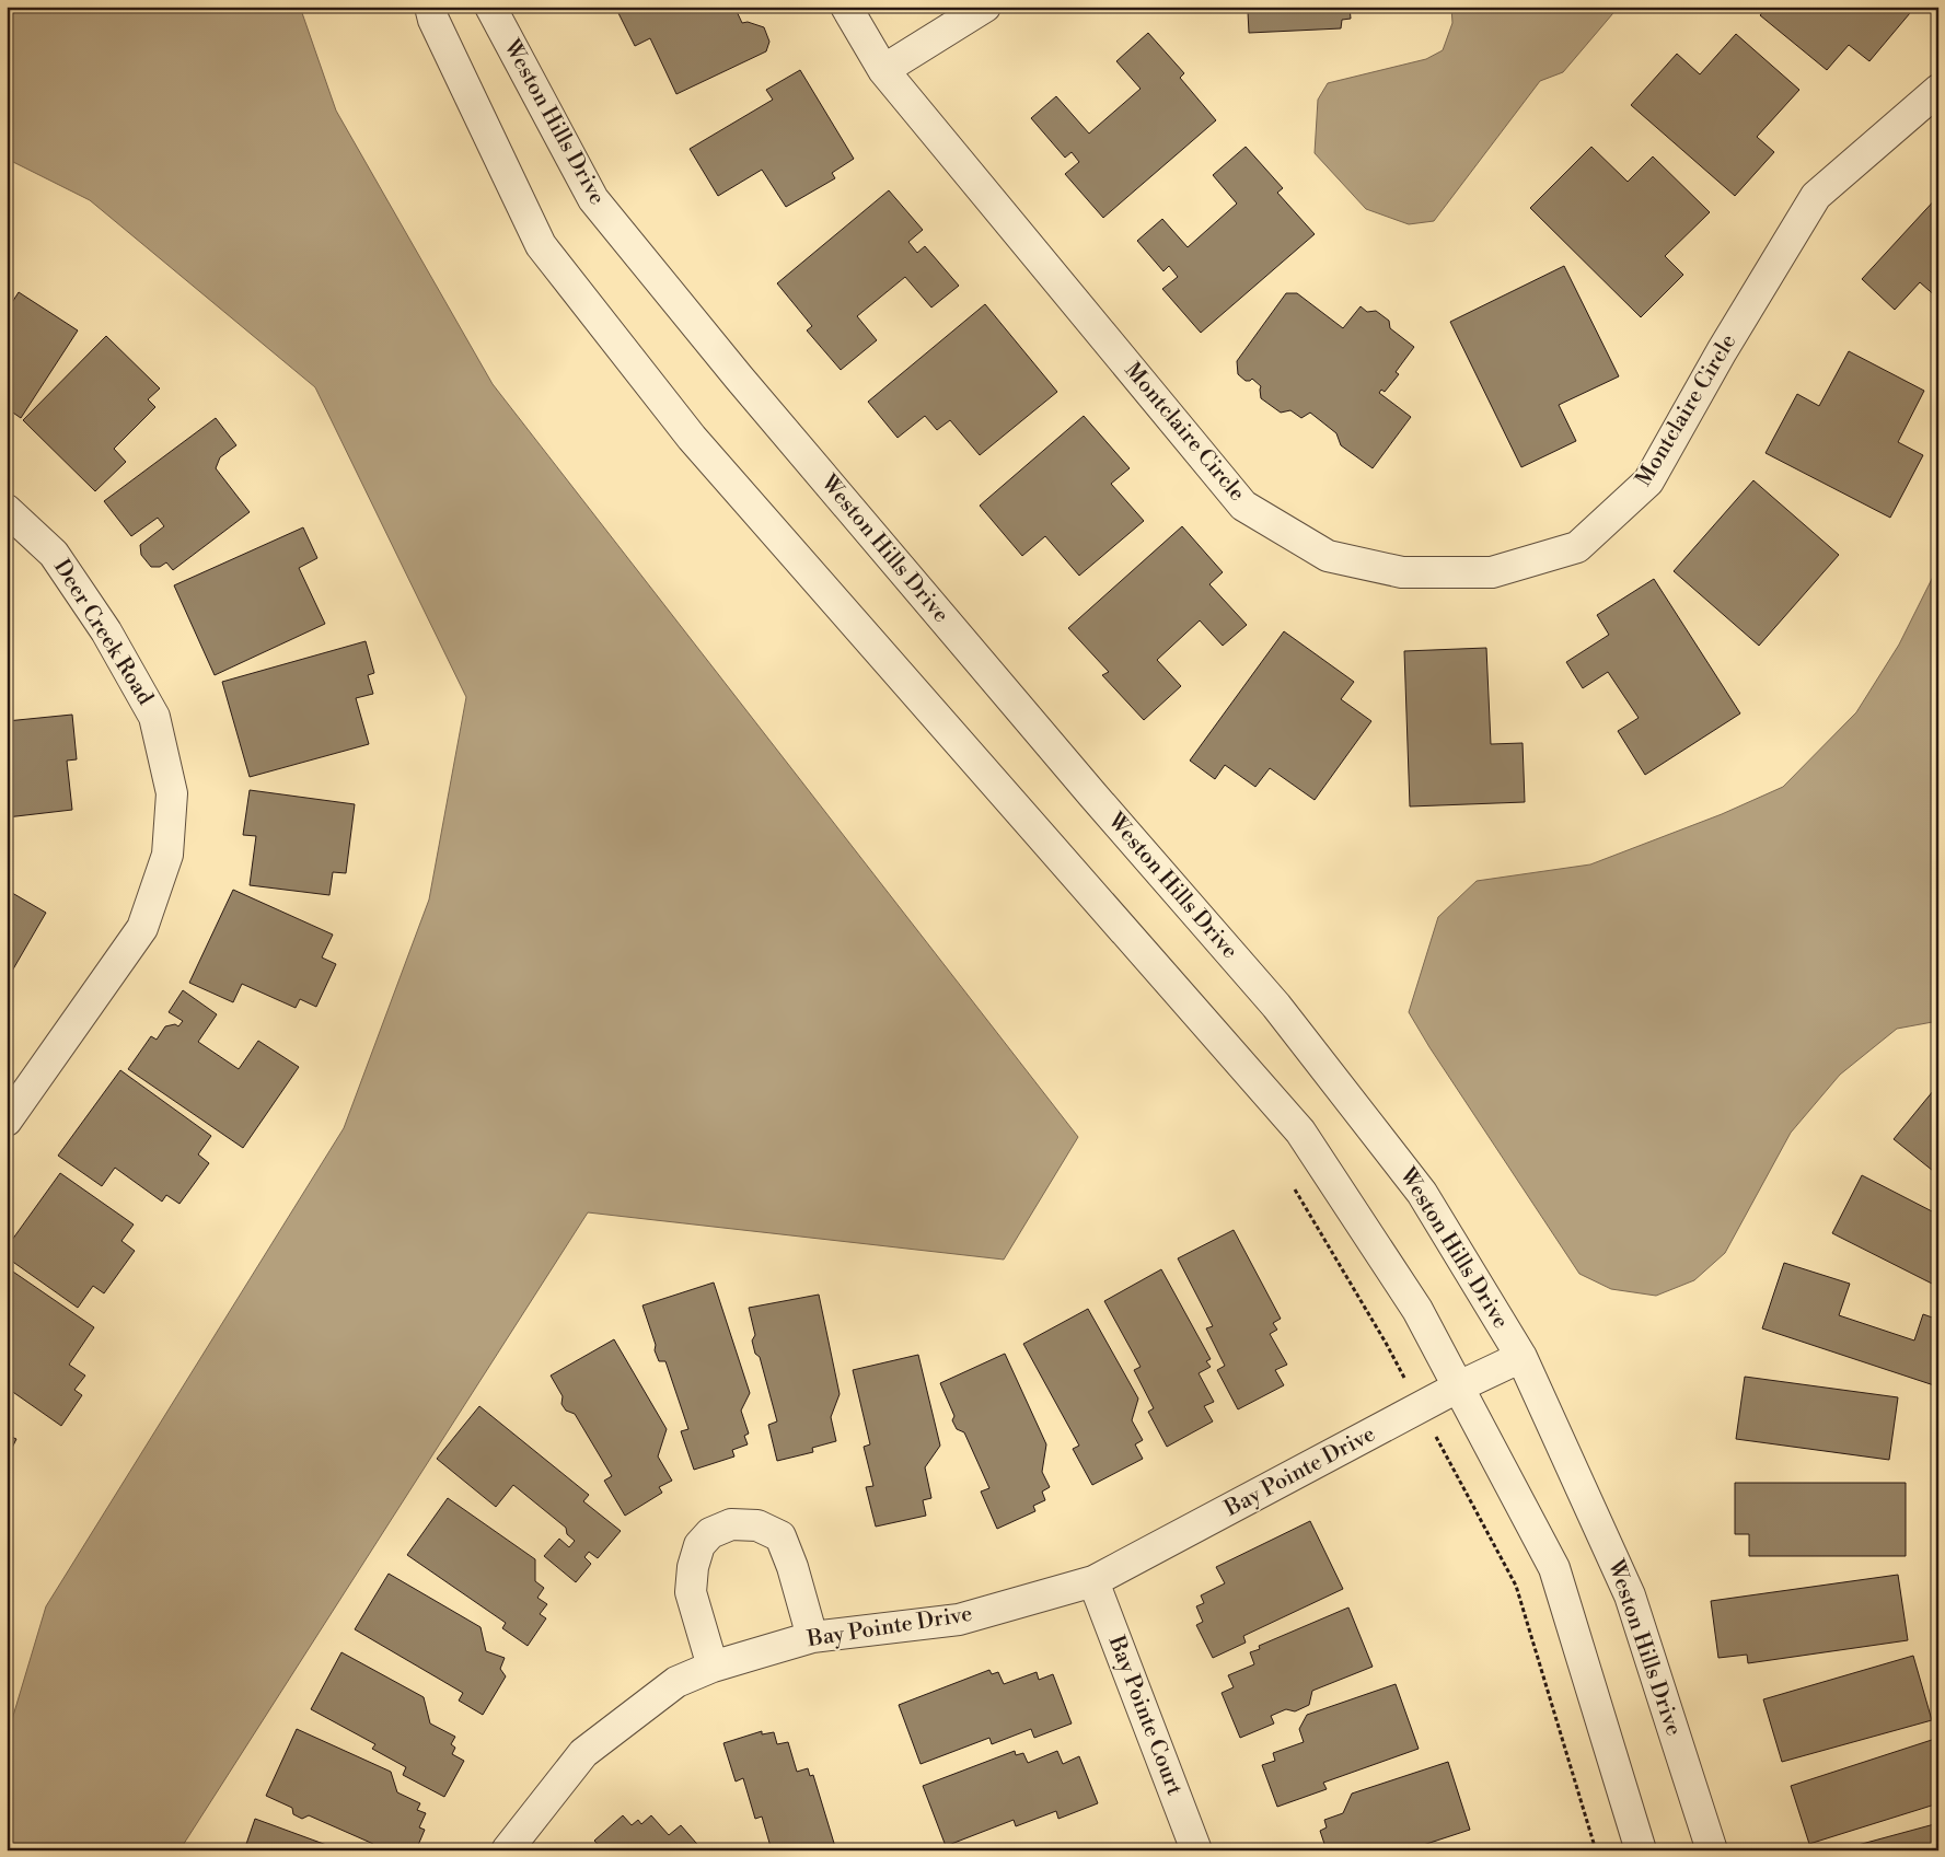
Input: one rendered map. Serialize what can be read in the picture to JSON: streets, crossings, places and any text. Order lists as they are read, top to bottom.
{
  "streets": {
    "street": [
      "Weston Hills Drive",
      "Montclaire Circle",
      "Deer Creek Road",
      "Bay Pointe Drive",
      "Bay Pointe Court"
    ]
  },
  "crossings": [
    ["Weston Hills Drive", "Bay Pointe Drive"],
    ["Bay Pointe Drive", "Bay Pointe Court"]
  ]
}
